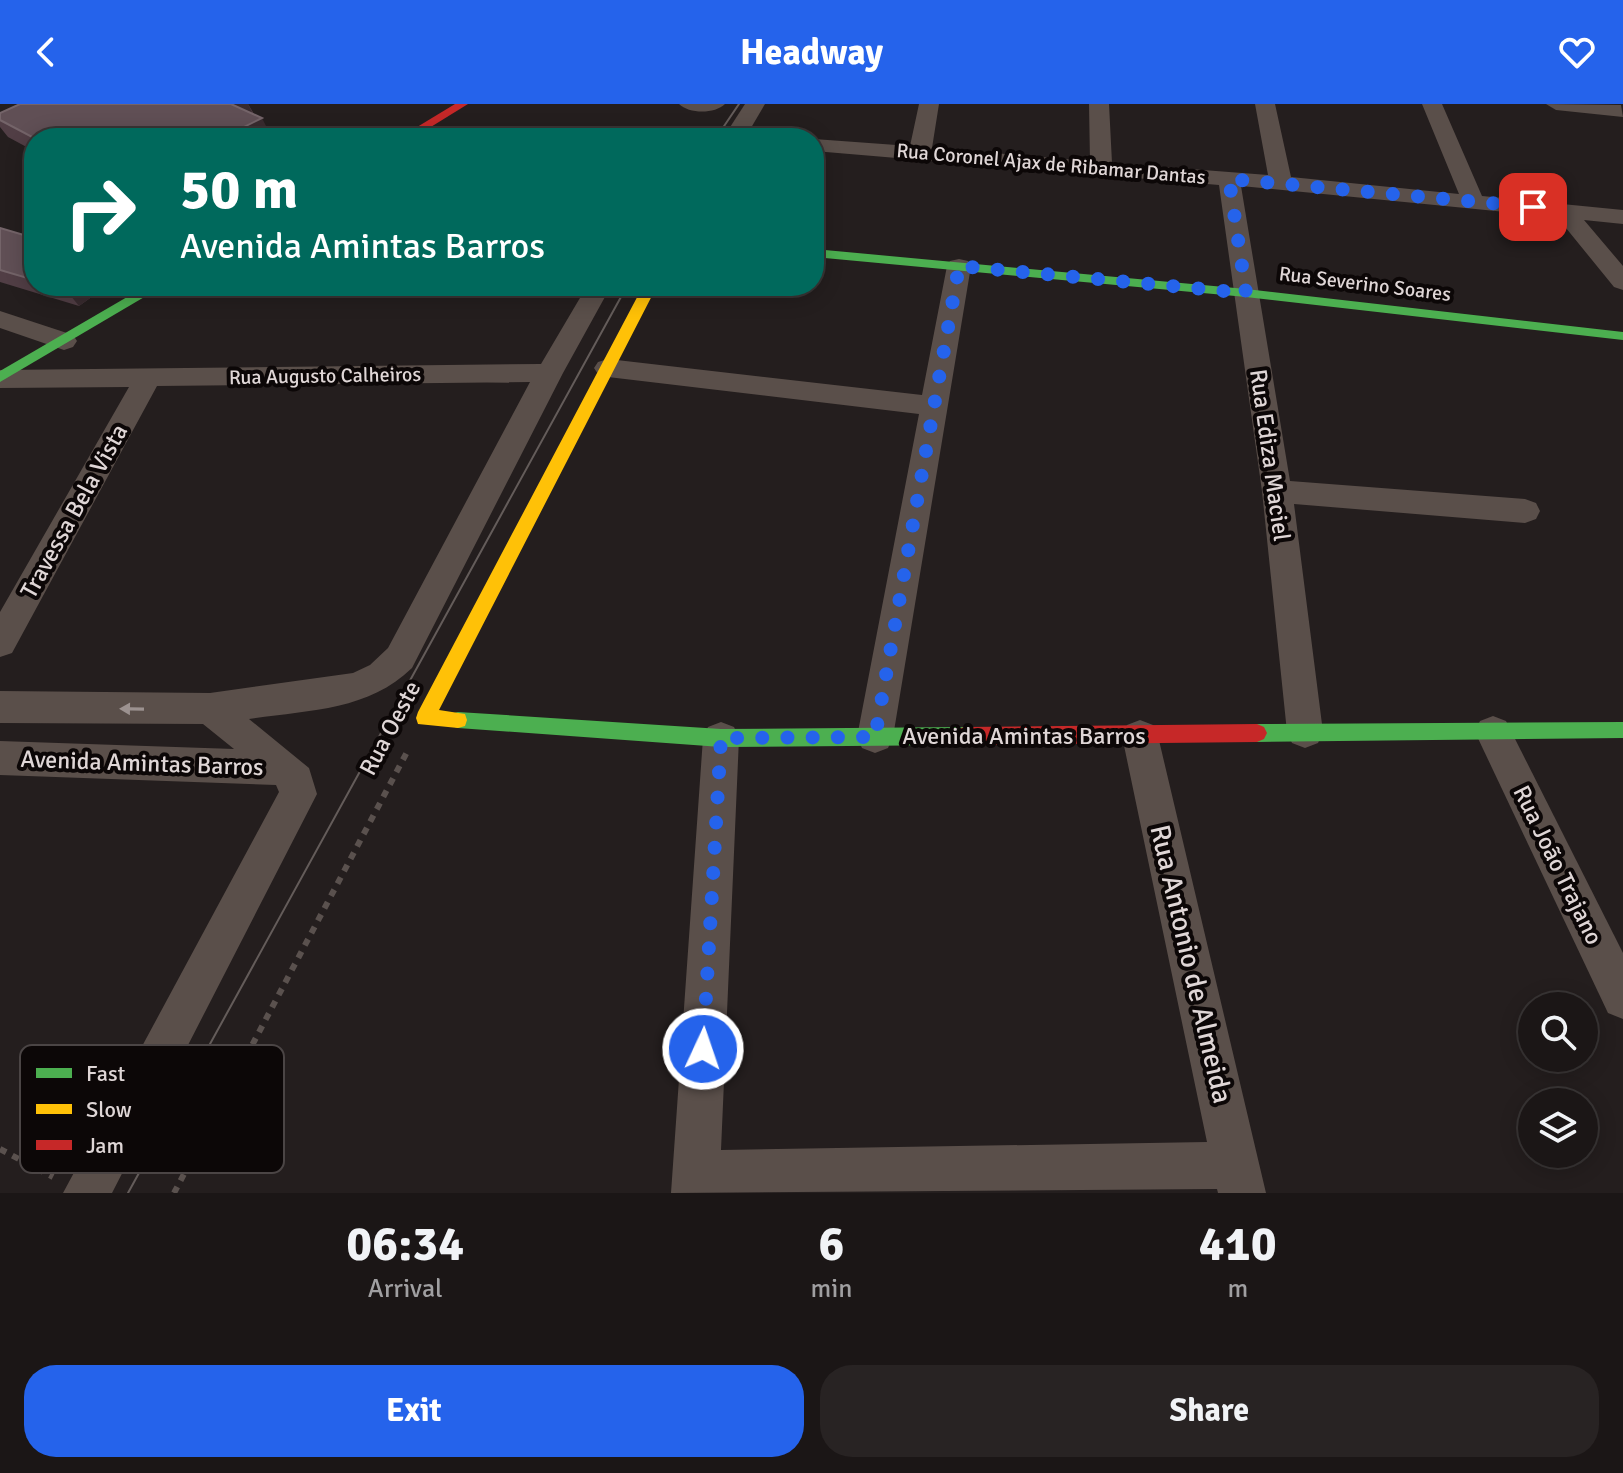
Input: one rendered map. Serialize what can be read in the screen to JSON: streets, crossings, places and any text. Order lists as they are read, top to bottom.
{
  "streets": {
    "street": [
      "Rua Coronel Ajax de Ribamar Dantas",
      "Rua Severino Soares",
      "Rua Augusto Calheiros",
      "Rua Ediza Maciel",
      "Travessa Bela Vista",
      "Rua Oeste",
      "Avenida Amintas Barros",
      "Rua João Trajano",
      "Rua Antonio de Almeida"
    ]
  },
  "crossings": [
    ["Rua Coronel Ajax de Ribamar Dantas", "Rua Ediza Maciel"],
    ["Rua Severino Soares", "Rua Ediza Maciel"],
    ["Rua Augusto Calheiros", "Travessa Bela Vista"],
    ["Rua Ediza Maciel", "Avenida Amintas Barros"],
    ["Rua Oeste", "Avenida Amintas Barros"],
    ["Avenida Amintas Barros", "Rua João Trajano"],
    ["Avenida Amintas Barros", "Rua Antonio de Almeida"]
  ],
  "legend": ["Fast", "Slow", "Jam"],
  "page": {
    "header": "Headway",
    "turn": ["50 m", "Avenida Amintas Barros"],
    "eta": [
      "06:34",
      "Arrival",
      "6",
      "min",
      "410",
      "m"
    ],
    "buttons": ["Exit", "Share"]
  }
}
